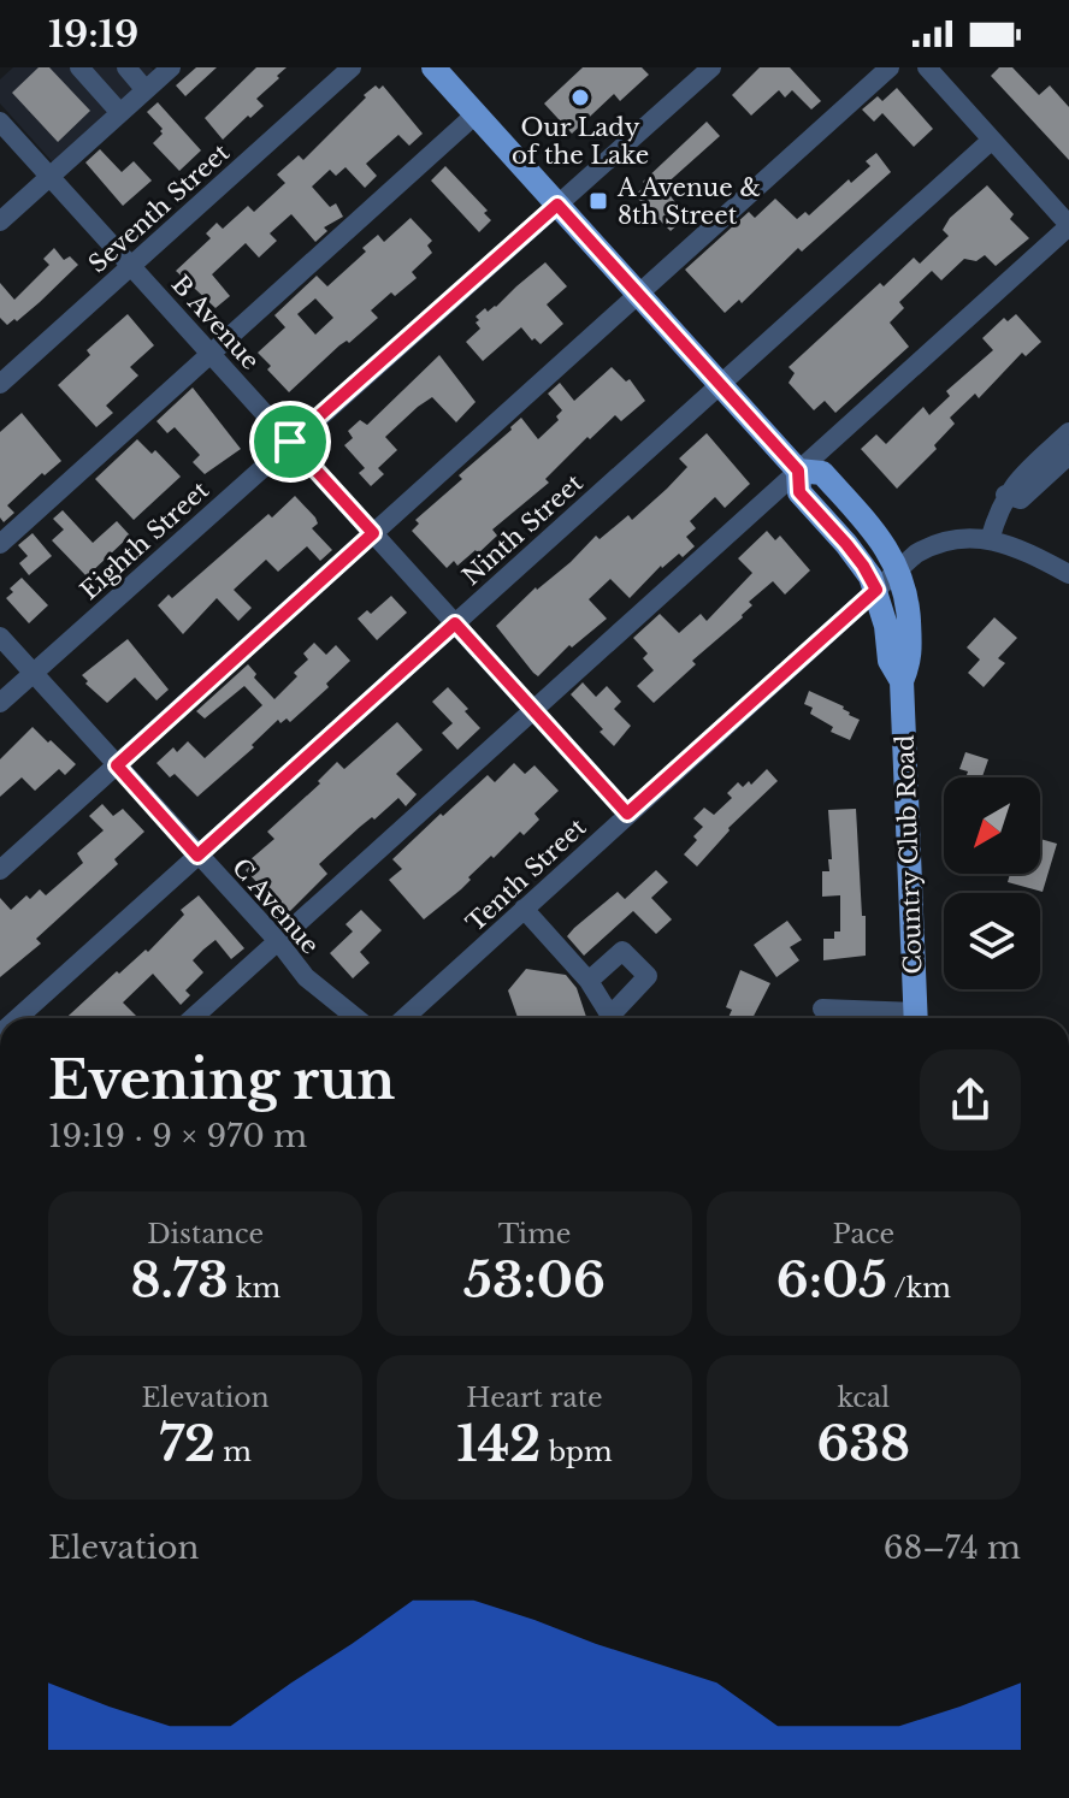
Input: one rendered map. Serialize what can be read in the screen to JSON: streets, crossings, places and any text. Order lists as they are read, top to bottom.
{
  "streets": {
    "main road": ["Country Club Road"],
    "street": [
      "Seventh Street",
      "B Avenue",
      "Ninth Street",
      "Eighth Street",
      "Tenth Street",
      "C Avenue"
    ]
  },
  "crossings": [
    ["Seventh Street", "B Avenue"],
    ["B Avenue", "Ninth Street"],
    ["B Avenue", "Eighth Street"],
    ["B Avenue", "Tenth Street"],
    ["Ninth Street", "C Avenue"],
    ["Eighth Street", "C Avenue"],
    ["Country Club Road", "Tenth Street"]
  ],
  "places": {
    "other": ["Our Lady of the Lake"],
    "transit": ["A Avenue & 8th Street"]
  },
  "north": "bottom left",
  "page": {
    "status": "19:19",
    "heading": ["Evening run", "19:19 · 9 × 970 m"],
    "stats": [
      ["Distance", "8.73 km"],
      ["Time", "53:06"],
      ["Pace", "6:05 /km"],
      ["Elevation", "72 m"],
      ["Heart rate", "142 bpm"],
      ["kcal", "638"]
    ],
    "chart": ["Elevation", "68–74 m"]
  }
}
